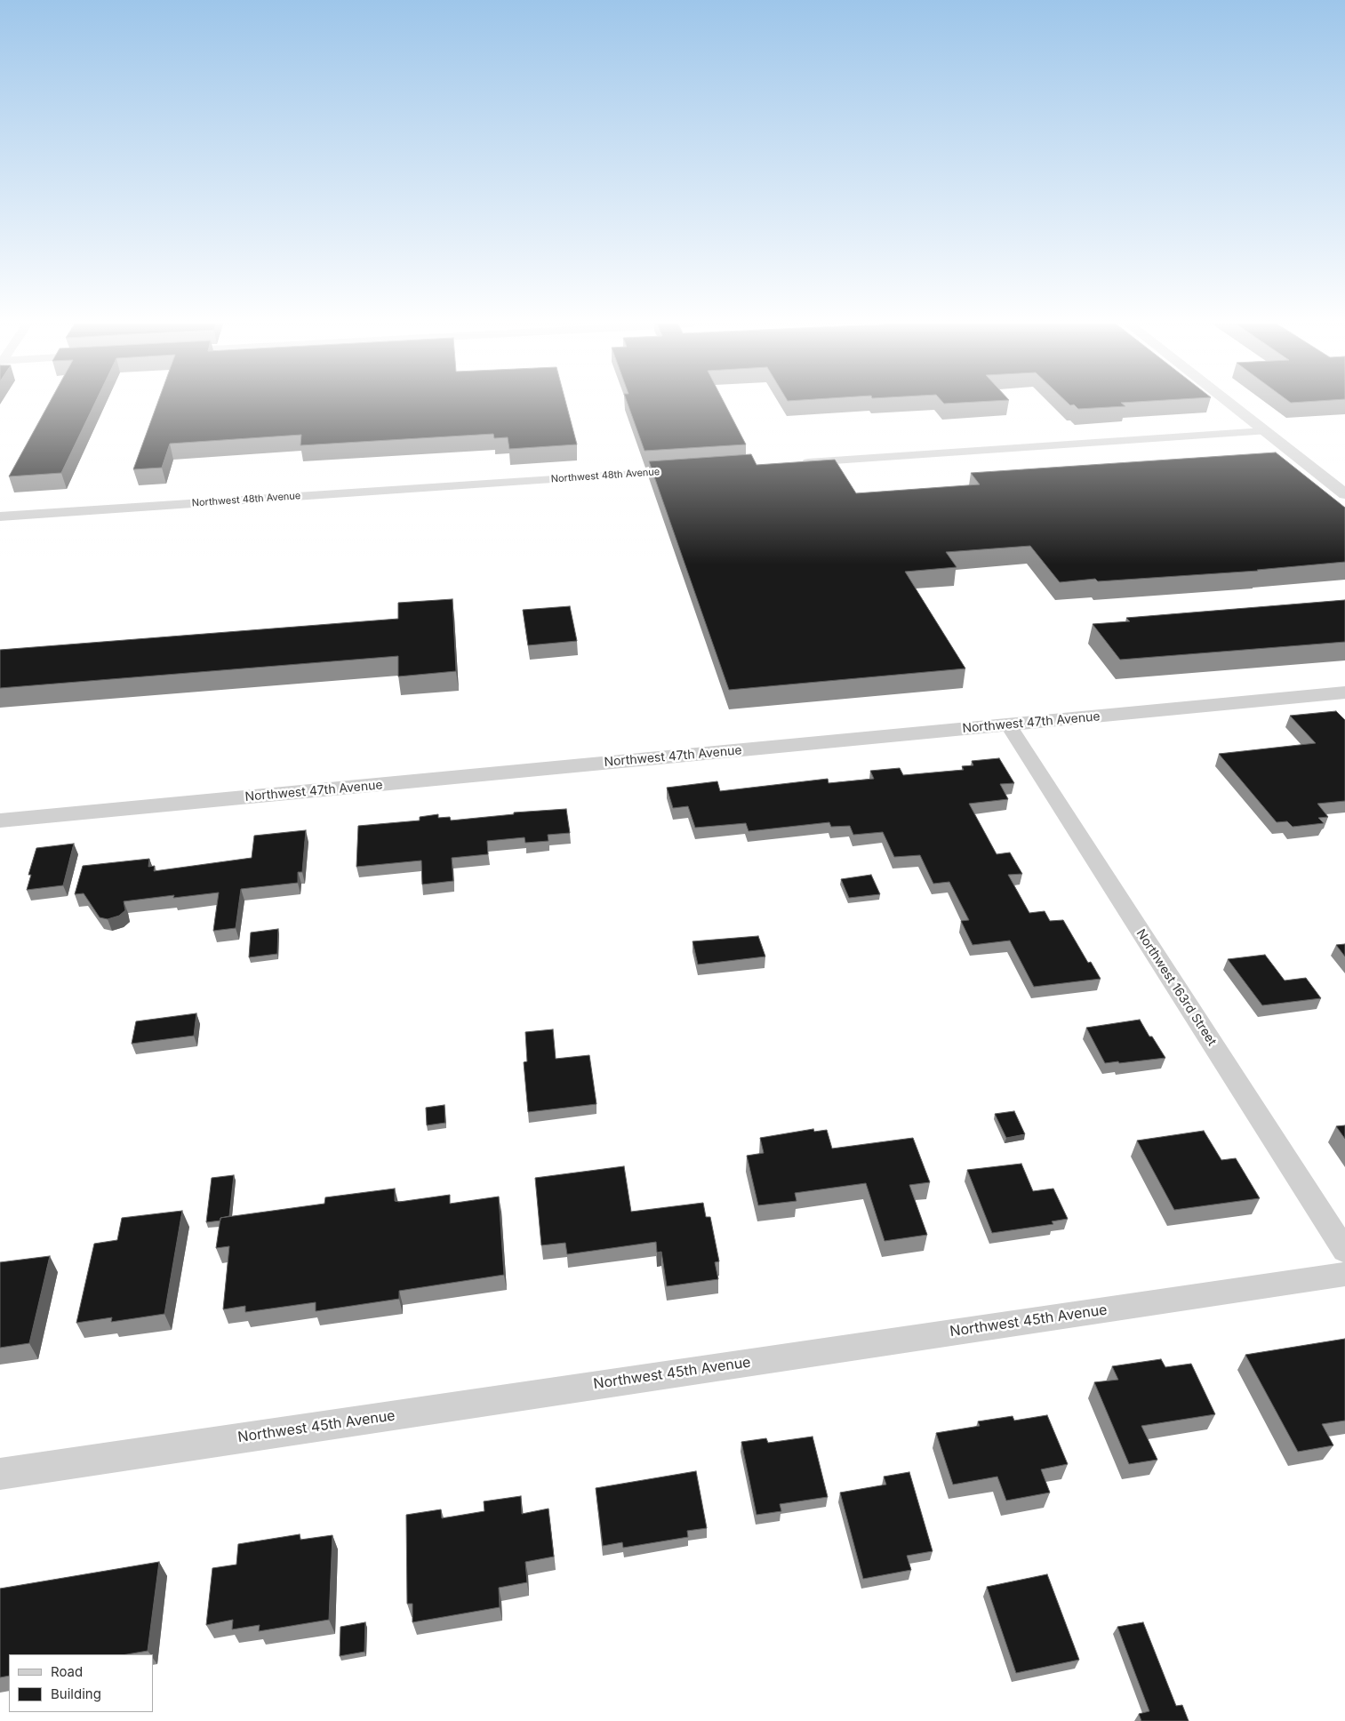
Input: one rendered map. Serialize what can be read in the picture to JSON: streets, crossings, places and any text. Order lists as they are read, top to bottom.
{
  "streets": {
    "street": [
      "Northwest 48th Avenue",
      "Northwest 47th Avenue",
      "Northwest 163rd Street",
      "Northwest 45th Avenue"
    ]
  },
  "crossings": [
    ["Northwest 47th Avenue", "Northwest 163rd Street"]
  ],
  "legend": ["Road", "Building"]
}
